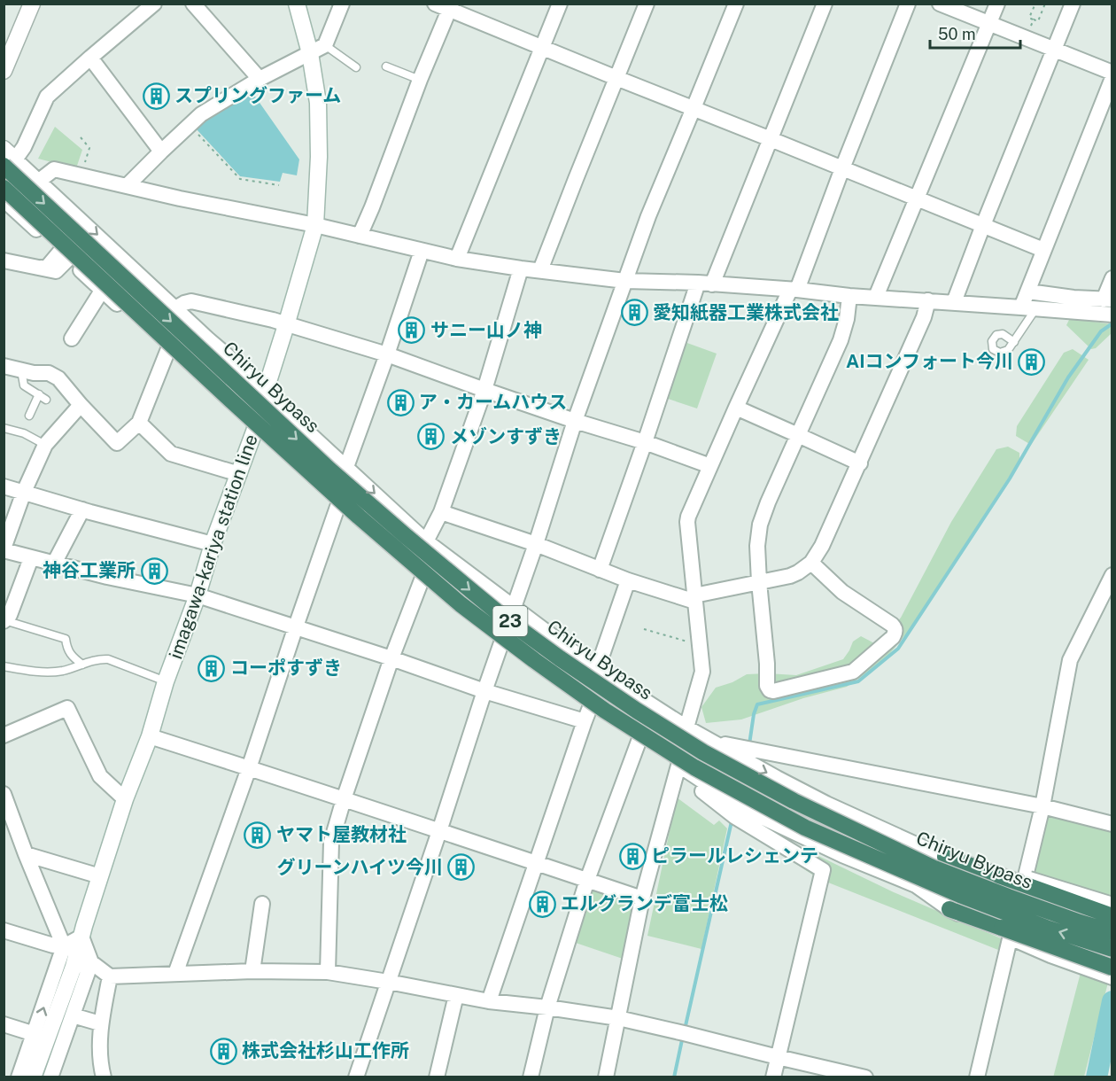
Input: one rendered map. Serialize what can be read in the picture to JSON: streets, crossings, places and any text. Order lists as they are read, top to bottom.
{
  "streets": {
    "highway": ["Chiryu Bypass", "23"],
    "main road": ["imagawa-kariya station line"]
  },
  "places": {
    "building": [
      "スプリングファーム",
      "愛知紙器工業株式会社",
      "サニー山ノ神",
      "AIコンフォート今川",
      "ア・カームハウス",
      "メゾンすずき",
      "神谷工業所",
      "コーポすずき",
      "ヤマト屋教材社",
      "ピラールレシェンテ",
      "グリーンハイツ今川",
      "エルグランデ富士松",
      "株式会社杉山工作所"
    ]
  },
  "scale_bar": "50 m"
}
